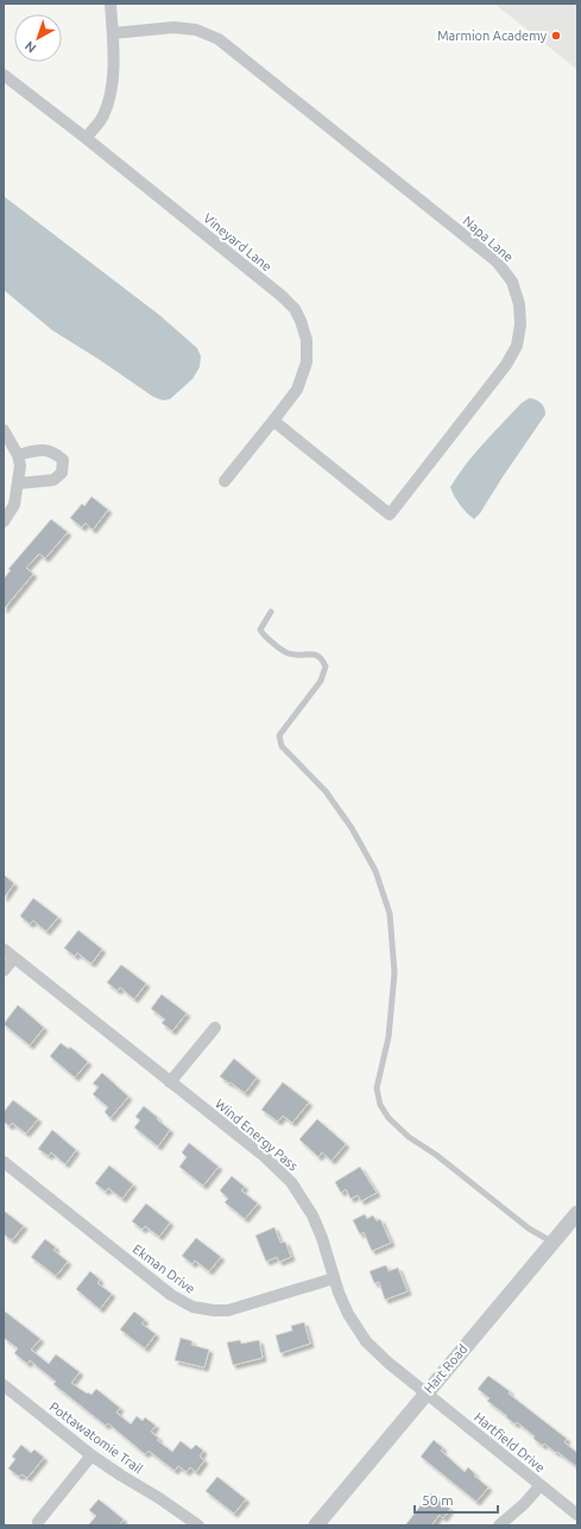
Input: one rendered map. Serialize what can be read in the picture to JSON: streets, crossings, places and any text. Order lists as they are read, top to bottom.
{
  "streets": {
    "street": [
      "Napa Lane",
      "Vineyard Lane",
      "Wind Energy Pass",
      "Ekman Drive",
      "Hart Road",
      "Pottawatomie Trail",
      "Hartfield Drive"
    ]
  },
  "crossings": [
    ["Napa Lane", "Vineyard Lane"],
    ["Wind Energy Pass", "Ekman Drive"],
    ["Wind Energy Pass", "Hart Road"],
    ["Wind Energy Pass", "Hartfield Drive"],
    ["Hart Road", "Hartfield Drive"]
  ],
  "places": ["Marmion Academy"],
  "scale_bar": "50 m",
  "north": "bottom left"
}
